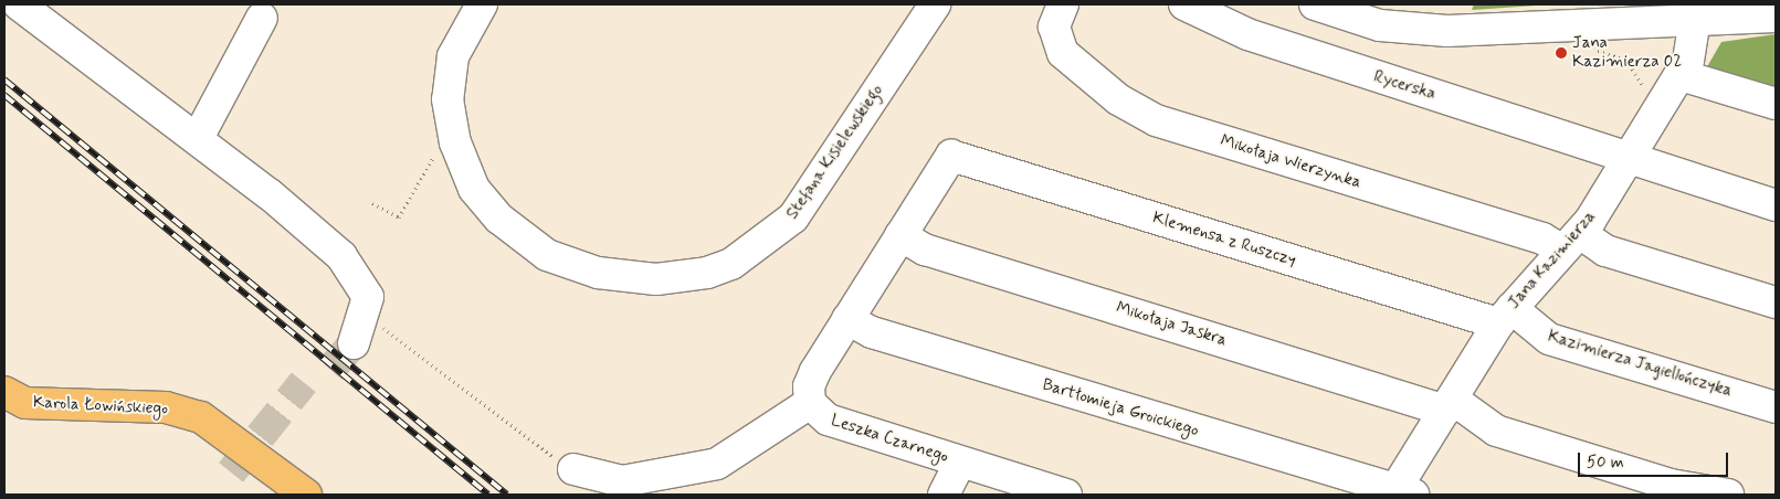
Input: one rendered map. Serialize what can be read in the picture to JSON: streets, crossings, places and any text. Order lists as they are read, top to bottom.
{
  "streets": {
    "main road": ["Karola Łowińskiego"],
    "street": [
      "Rycerska",
      "Stefana Kisielewskiego",
      "Mikołaja Wierzynka",
      "Klemensa z Ruszczy",
      "Jana Kazimierza",
      "Mikołaja Jaskra",
      "Kazimierza Jagiellończyka",
      "Bartłomieja Groickiego",
      "Leszka Czarnego"
    ]
  },
  "crossings": [
    ["Rycerska", "Jana Kazimierza"],
    ["Mikołaja Wierzynka", "Jana Kazimierza"],
    ["Klemensa z Ruszczy", "Jana Kazimierza"],
    ["Klemensa z Ruszczy", "Mikołaja Jaskra"],
    ["Klemensa z Ruszczy", "Kazimierza Jagiellończyka"],
    ["Jana Kazimierza", "Mikołaja Jaskra"],
    ["Jana Kazimierza", "Kazimierza Jagiellończyka"],
    ["Jana Kazimierza", "Bartłomieja Groickiego"]
  ],
  "places": ["Jana Kazimierza 02"],
  "scale_bar": "50 m"
}
